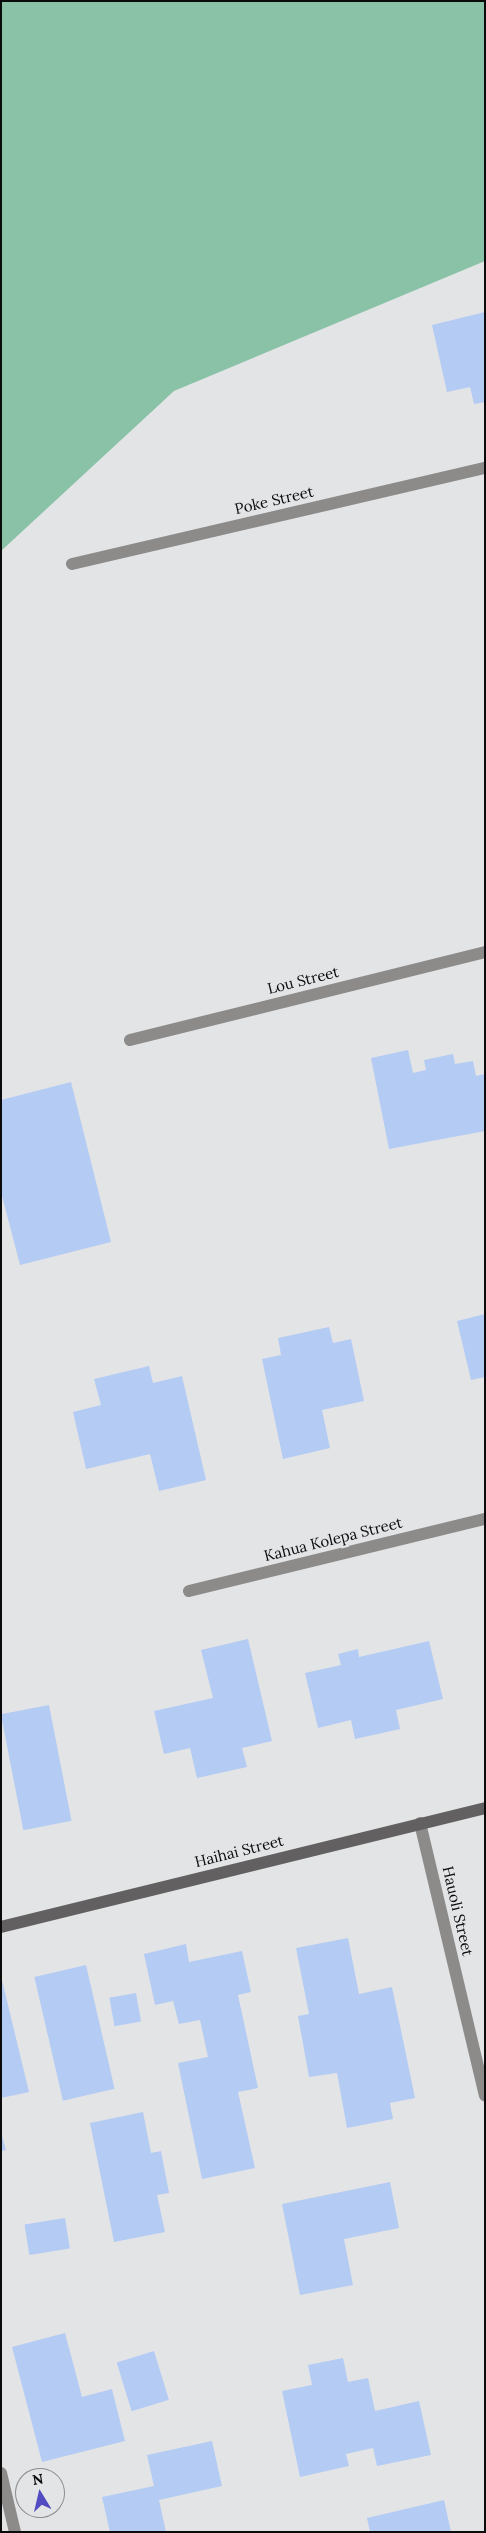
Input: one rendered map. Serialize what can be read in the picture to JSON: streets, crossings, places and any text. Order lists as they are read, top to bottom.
{
  "streets": {
    "street": [
      "Poke Street",
      "Lou Street",
      "Kahua Kolepa Street",
      "Haihai Street",
      "Hauoli Street"
    ]
  },
  "crossings": [
    ["Haihai Street", "Hauoli Street"]
  ],
  "north": "top"
}
